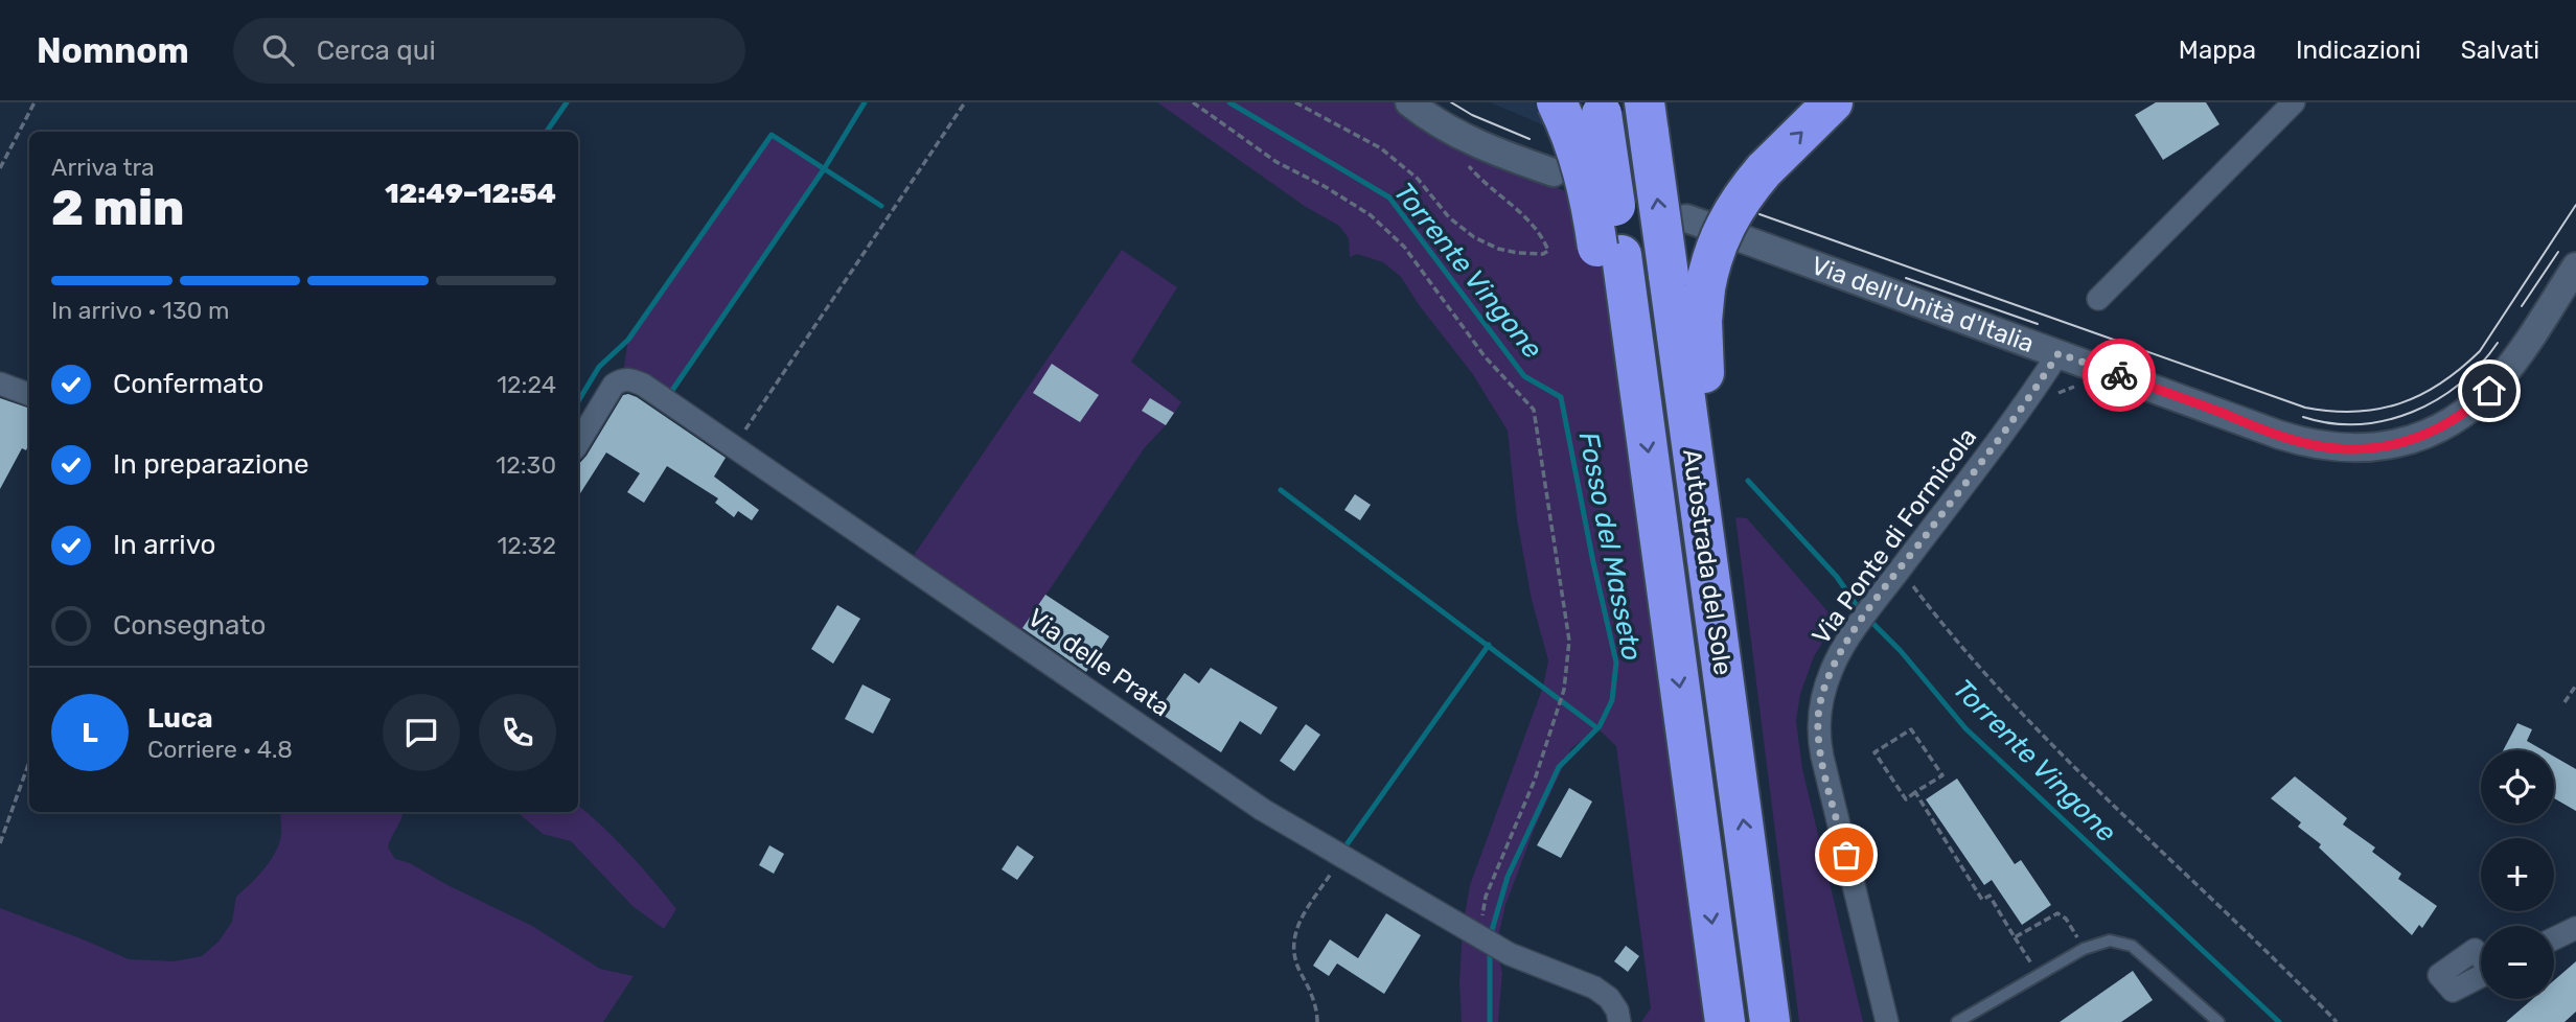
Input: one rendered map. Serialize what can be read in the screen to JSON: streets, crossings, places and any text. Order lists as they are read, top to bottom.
{
  "streets": {
    "highway": ["Autostrada del Sole"],
    "street": ["Via dell'Unità d'Italia", "Via Ponte di Formicola", "Via delle Prata"]
  },
  "crossings": [
    ["Via dell'Unità d'Italia", "Via Ponte di Formicola"]
  ],
  "water": ["Torrente Vingone", "Fosso del Masseto"],
  "page": {
    "header": "Nomnom",
    "search": "Cerca qui",
    "nav": ["Mappa", "Indicazioni", "Salvati"],
    "heading": ["2 min", "Arriva tra", "12:49–12:54"],
    "panel": ["Luca", "Corriere · 4.8"],
    "bar": "In arrivo · 130 m",
    "list": [
      ["Confermato", "12:24"],
      ["In preparazione", "12:30"],
      ["In arrivo", "12:32"],
      "Consegnato"
    ],
    "round": "L",
    "map_buttons": ["+", "−"]
  }
}
